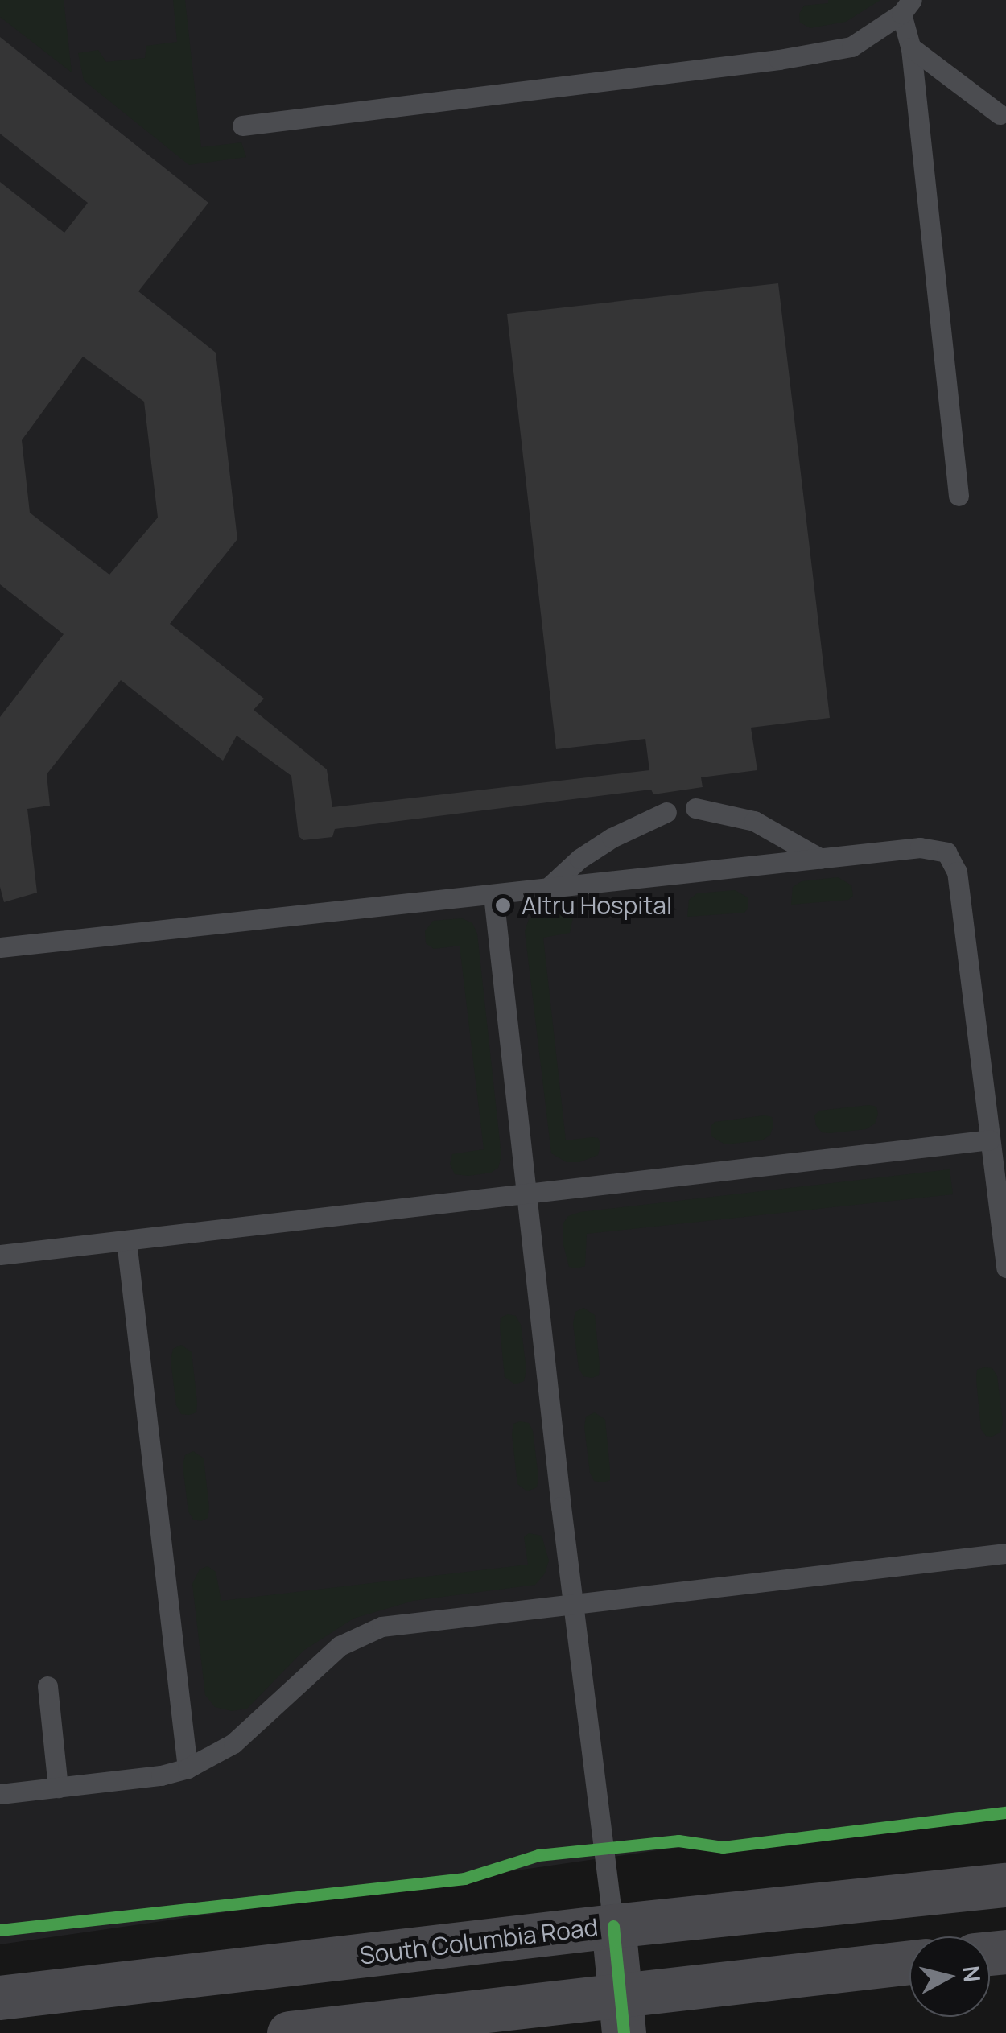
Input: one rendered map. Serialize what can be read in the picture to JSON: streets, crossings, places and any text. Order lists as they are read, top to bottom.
{
  "streets": {
    "main road": ["South Columbia Road"]
  },
  "places": ["Altru Hospital"],
  "north": "right"
}
